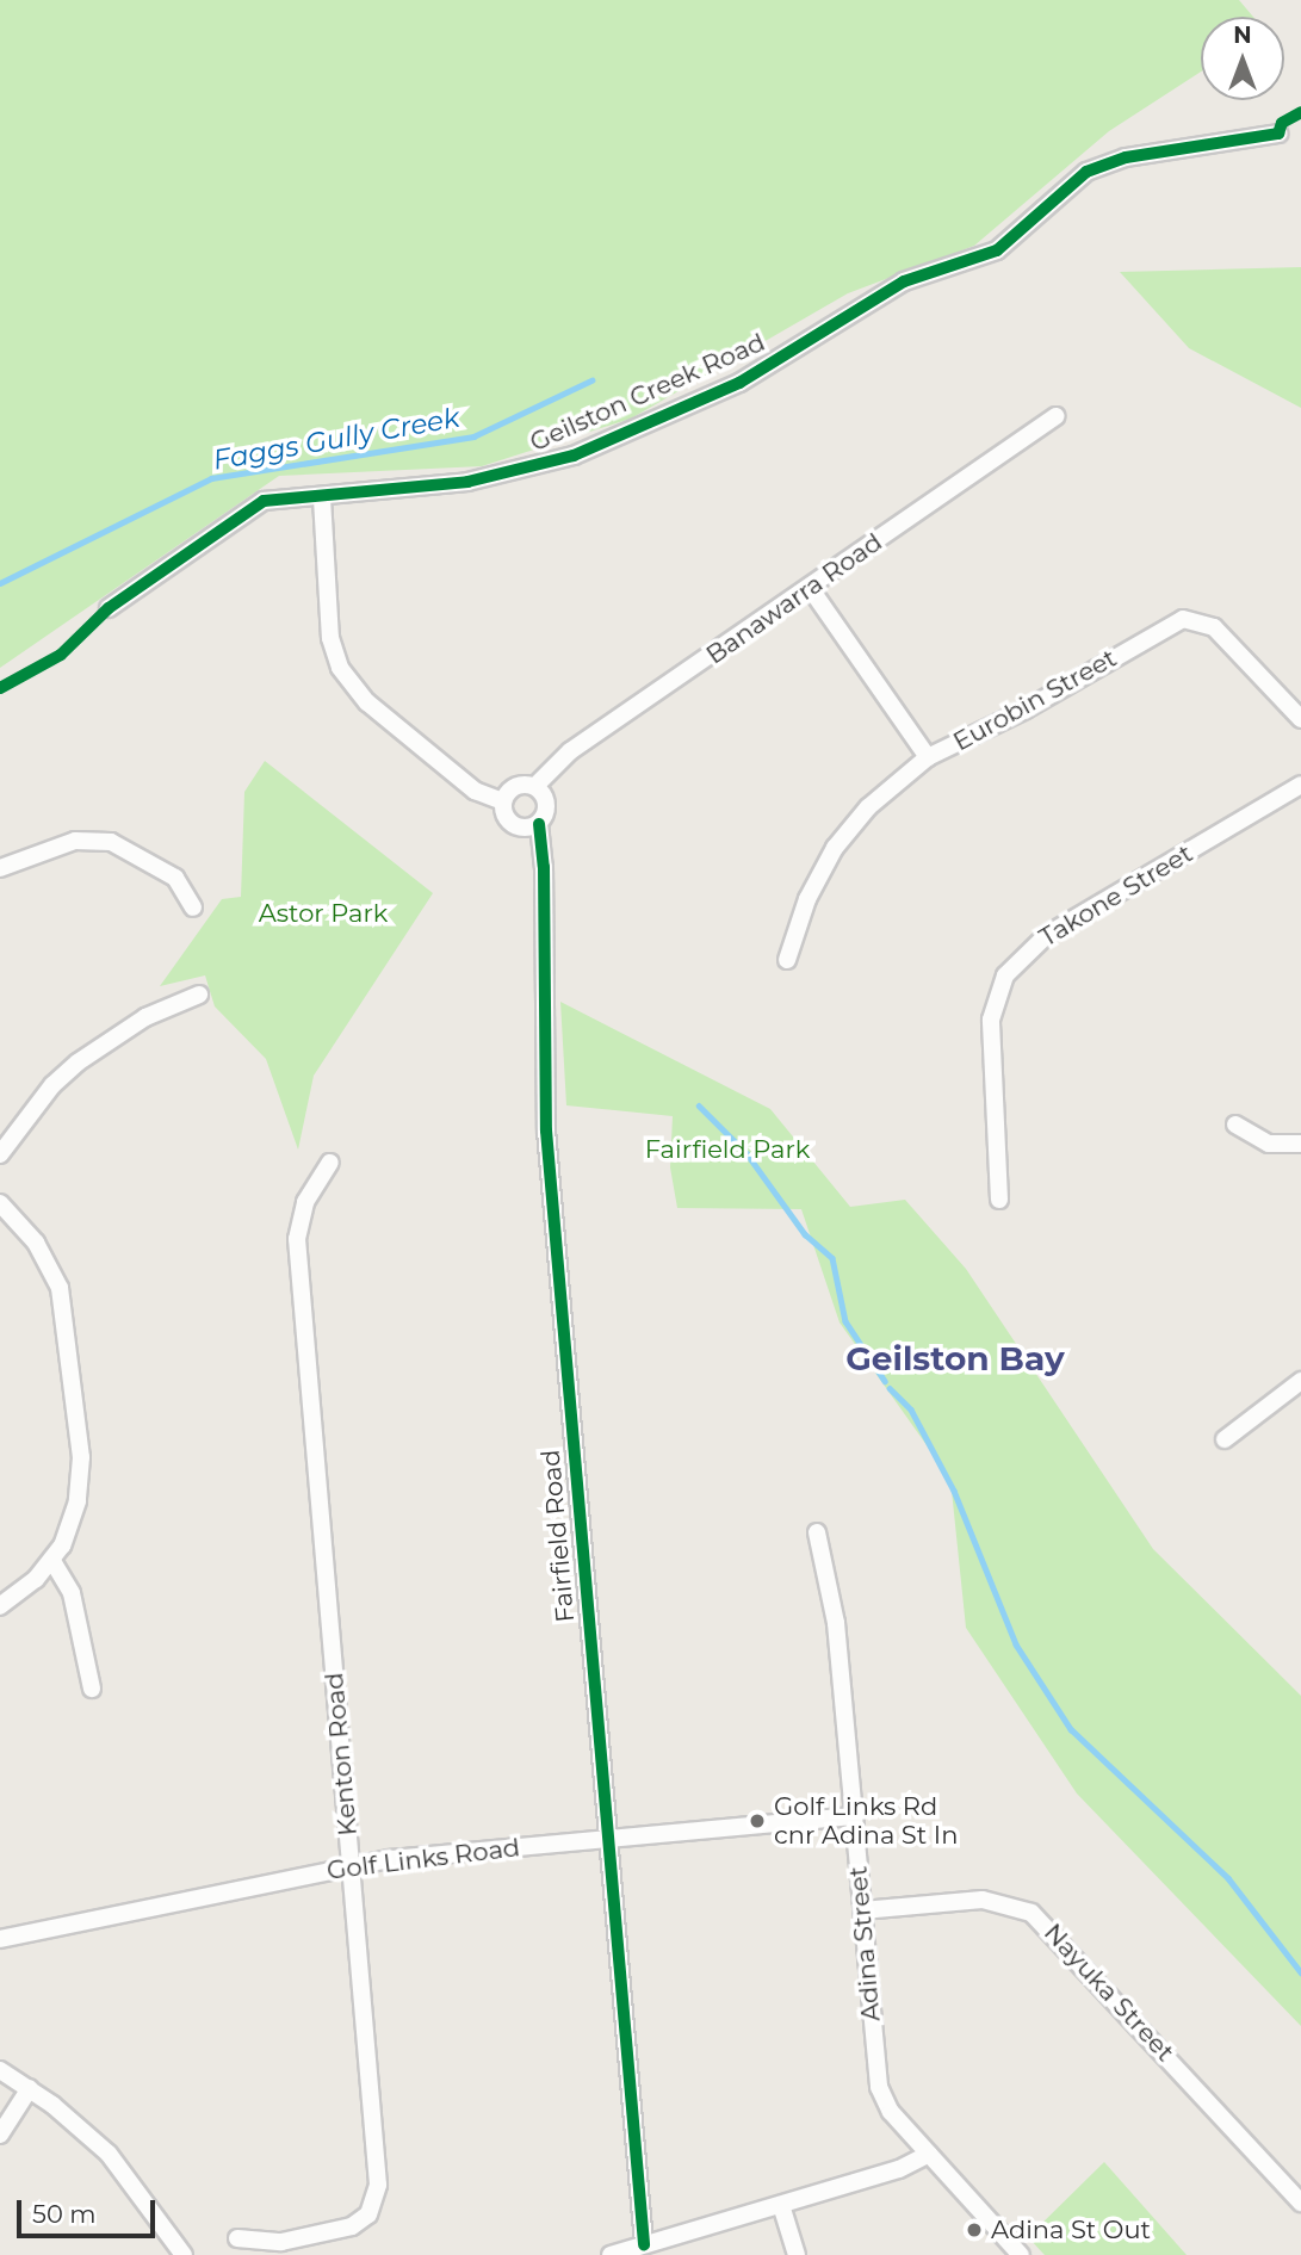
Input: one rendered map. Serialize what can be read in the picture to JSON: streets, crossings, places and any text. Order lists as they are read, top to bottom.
{
  "streets": {
    "street": [
      "Geilston Creek Road",
      "Banawarra Road",
      "Eurobin Street",
      "Takone Street",
      "Fairfield Road",
      "Kenton Road",
      "Golf Links Road",
      "Adina Street",
      "Nayuka Street"
    ]
  },
  "crossings": [
    ["Banawarra Road", "Eurobin Street"],
    ["Banawarra Road", "Fairfield Road"],
    ["Fairfield Road", "Golf Links Road"],
    ["Kenton Road", "Golf Links Road"],
    ["Golf Links Road", "Adina Street"],
    ["Adina Street", "Nayuka Street"]
  ],
  "districts": ["Geilston Bay"],
  "water": ["Faggs Gully Creek"],
  "parks": ["Astor Park", "Fairfield Park"],
  "places": ["Golf Links Rd cnr Adina St In", "Adina St Out"],
  "scale_bar": "50 m",
  "north": "top"
}
